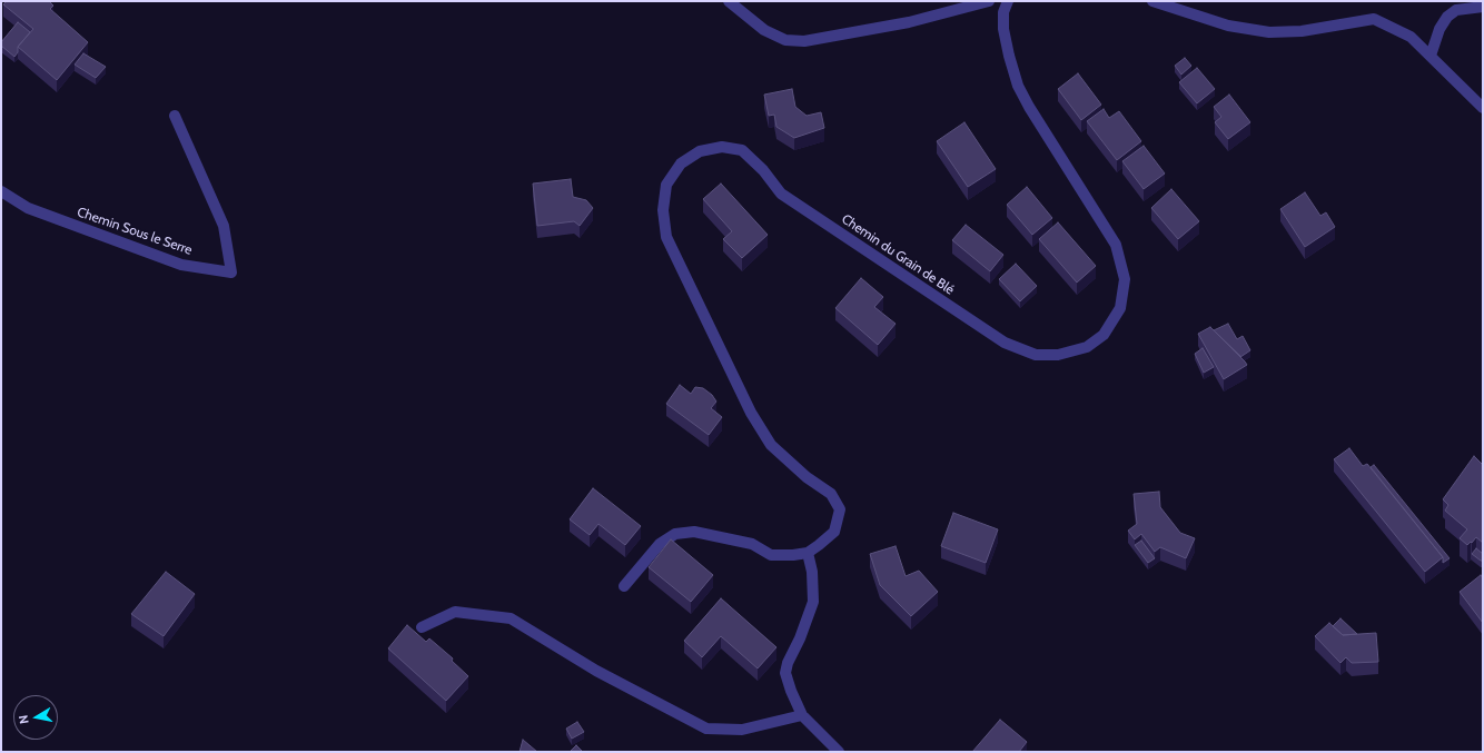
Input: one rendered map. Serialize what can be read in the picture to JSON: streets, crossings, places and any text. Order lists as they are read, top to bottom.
{
  "streets": {
    "street": ["Chemin Sous le Serre", "Chemin du Grain de Blé"]
  },
  "north": "left"
}
